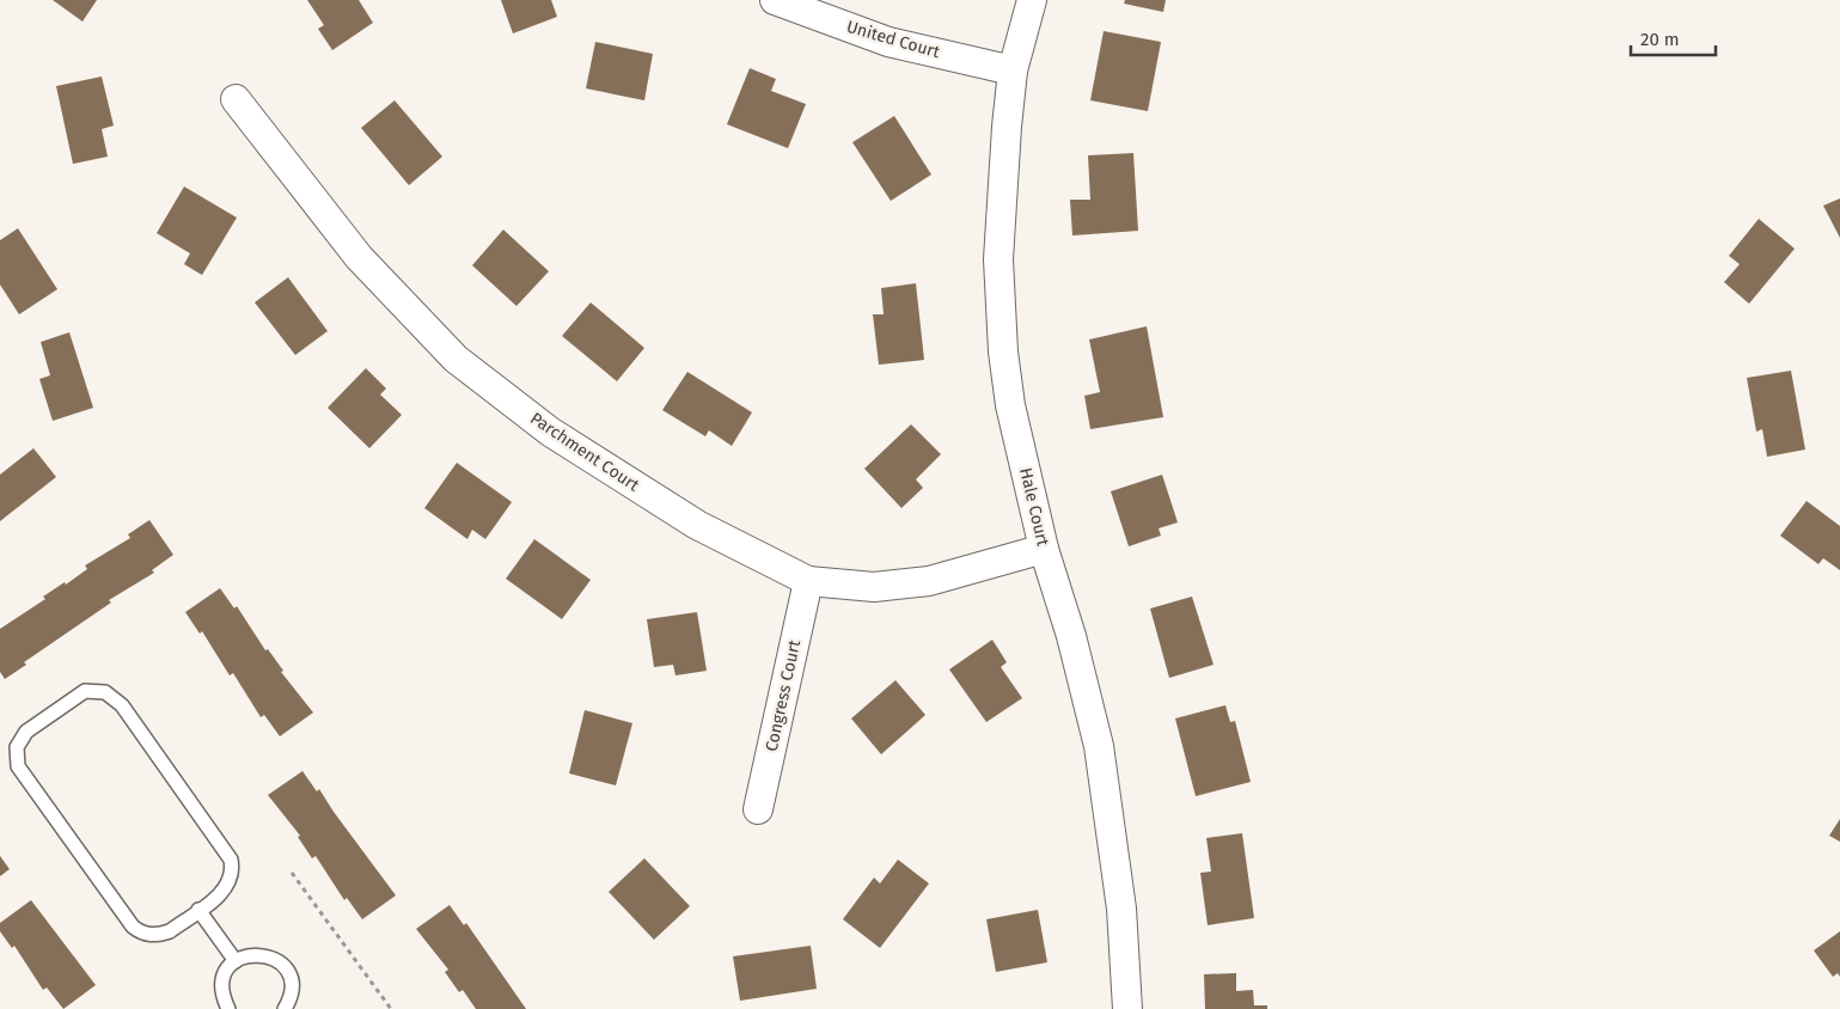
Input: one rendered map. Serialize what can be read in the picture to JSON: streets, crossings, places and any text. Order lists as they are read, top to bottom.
{
  "streets": {
    "street": [
      "United Court",
      "Parchment Court",
      "Hale Court",
      "Congress Court"
    ]
  },
  "crossings": [
    ["United Court", "Hale Court"],
    ["Parchment Court", "Hale Court"],
    ["Parchment Court", "Congress Court"]
  ],
  "scale_bar": "20 m"
}
